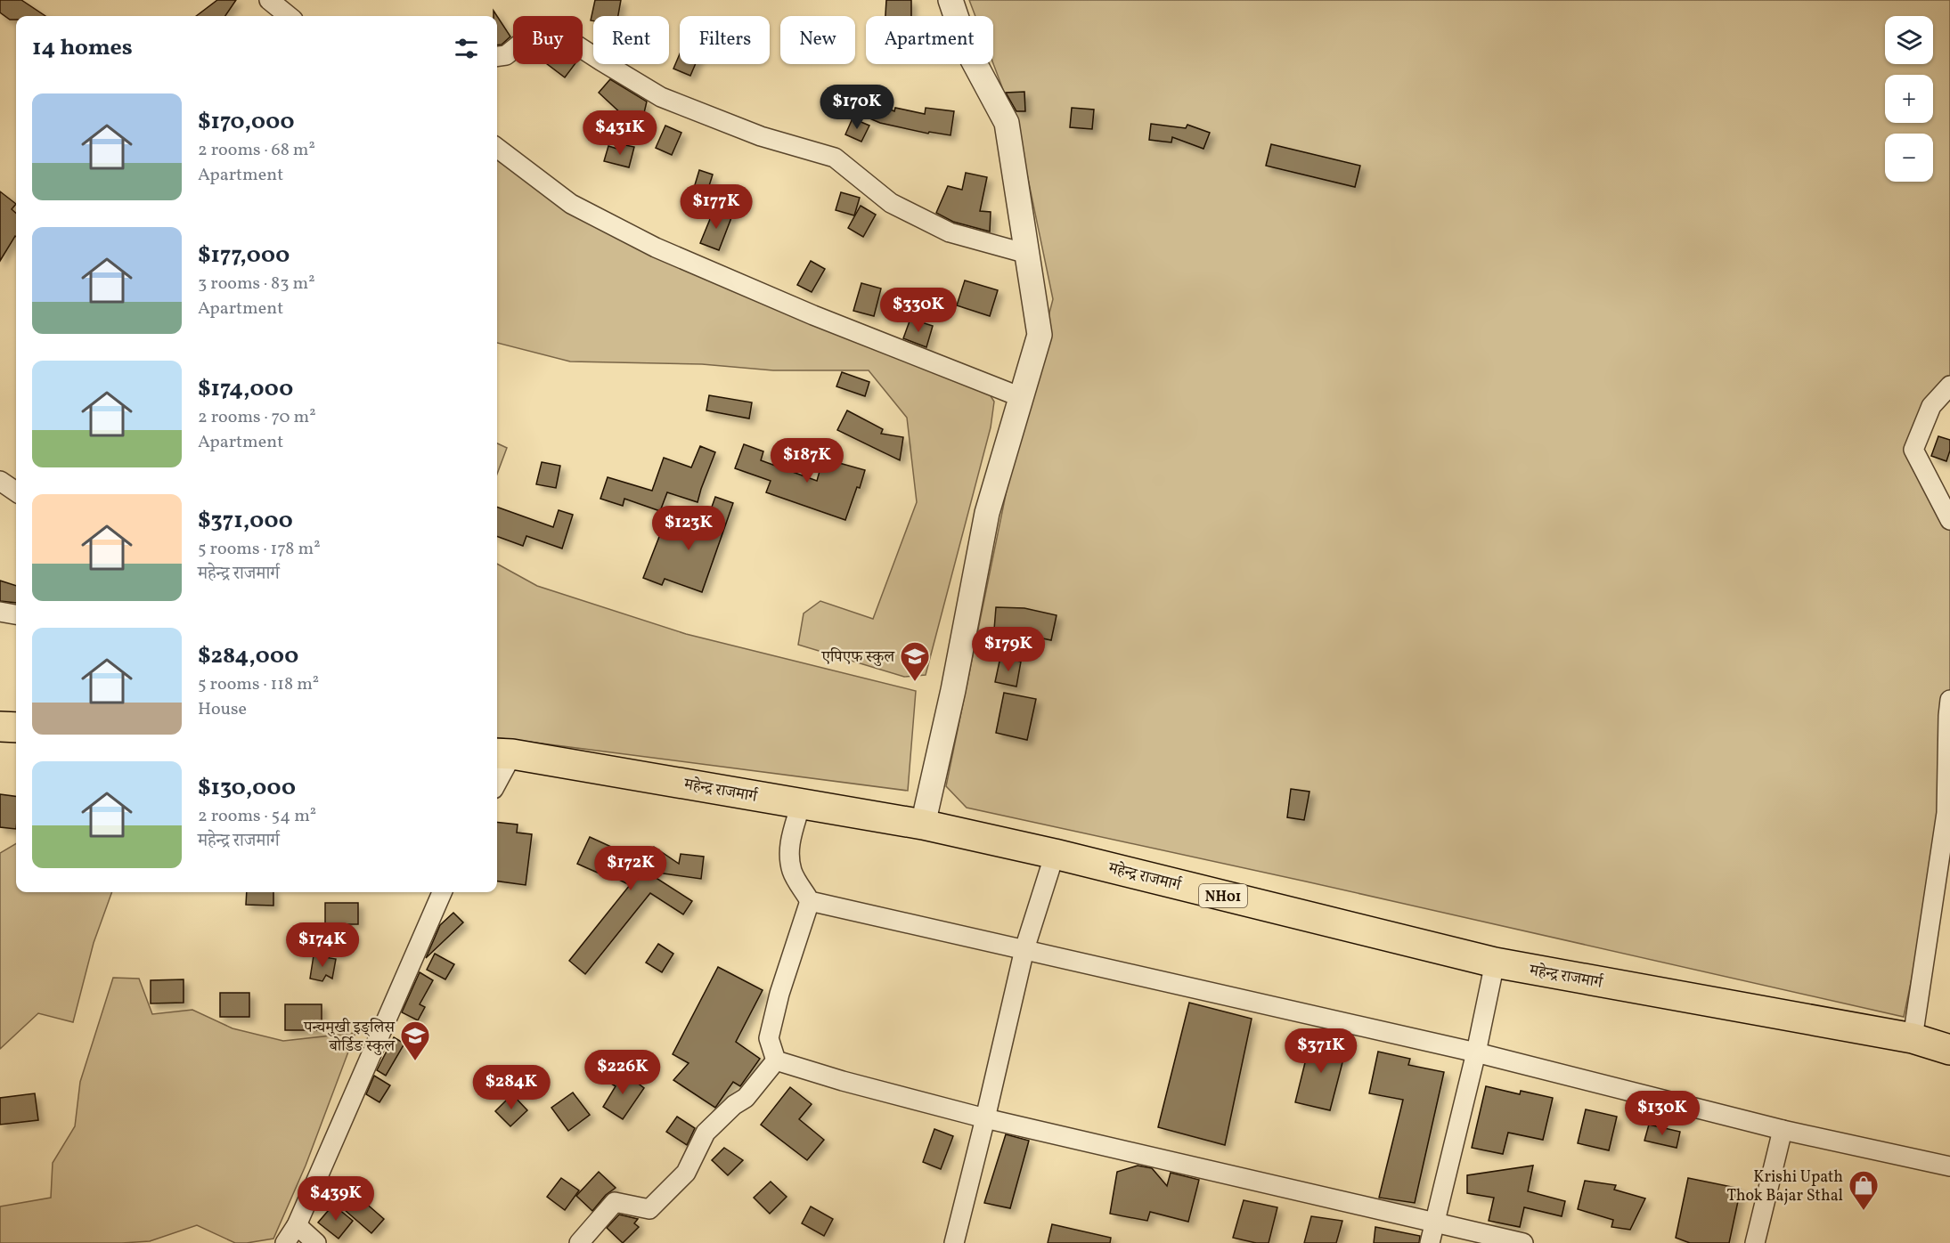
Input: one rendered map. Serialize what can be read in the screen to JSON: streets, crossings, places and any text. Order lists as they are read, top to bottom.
{
  "streets": {
    "highway": ["महेन्द्र राजमार्ग", "NH01"]
  },
  "places": {
    "school or university": ["एपिएफ स्कुल", "पन्चमुखी इङ्लिस बोर्डिङ स्कुल"],
    "shop": ["Krishi Upath Thok Bajar Sthal"]
  },
  "page": {
    "map_buttons": ["+", "−"],
    "chip": [
      "Buy",
      "Rent",
      "Filters",
      "New",
      "Apartment"
    ],
    "heading": "14 homes",
    "list": [
      {
        "name": "$170,000",
        "note": "2 rooms · 68 m² · Apartment"
      },
      {
        "name": "$177,000",
        "note": "3 rooms · 83 m² · Apartment"
      },
      {
        "name": "$174,000",
        "note": "2 rooms · 70 m² · Apartment"
      },
      {
        "name": "$371,000",
        "note": "5 rooms · 178 m² · महेन्द्र राजमार्ग"
      },
      {
        "name": "$284,000",
        "note": "5 rooms · 118 m² · House"
      },
      {
        "name": "$130,000",
        "note": "2 rooms · 54 m² · महेन्द्र राजमार्ग"
      }
    ],
    "price": [
      "$170K",
      "$431K",
      "$177K",
      "$330K",
      "$187K",
      "$123K",
      "$179K",
      "$172K",
      "$174K",
      "$371K",
      "$226K",
      "$284K",
      "$130K",
      "$439K"
    ]
  }
}
